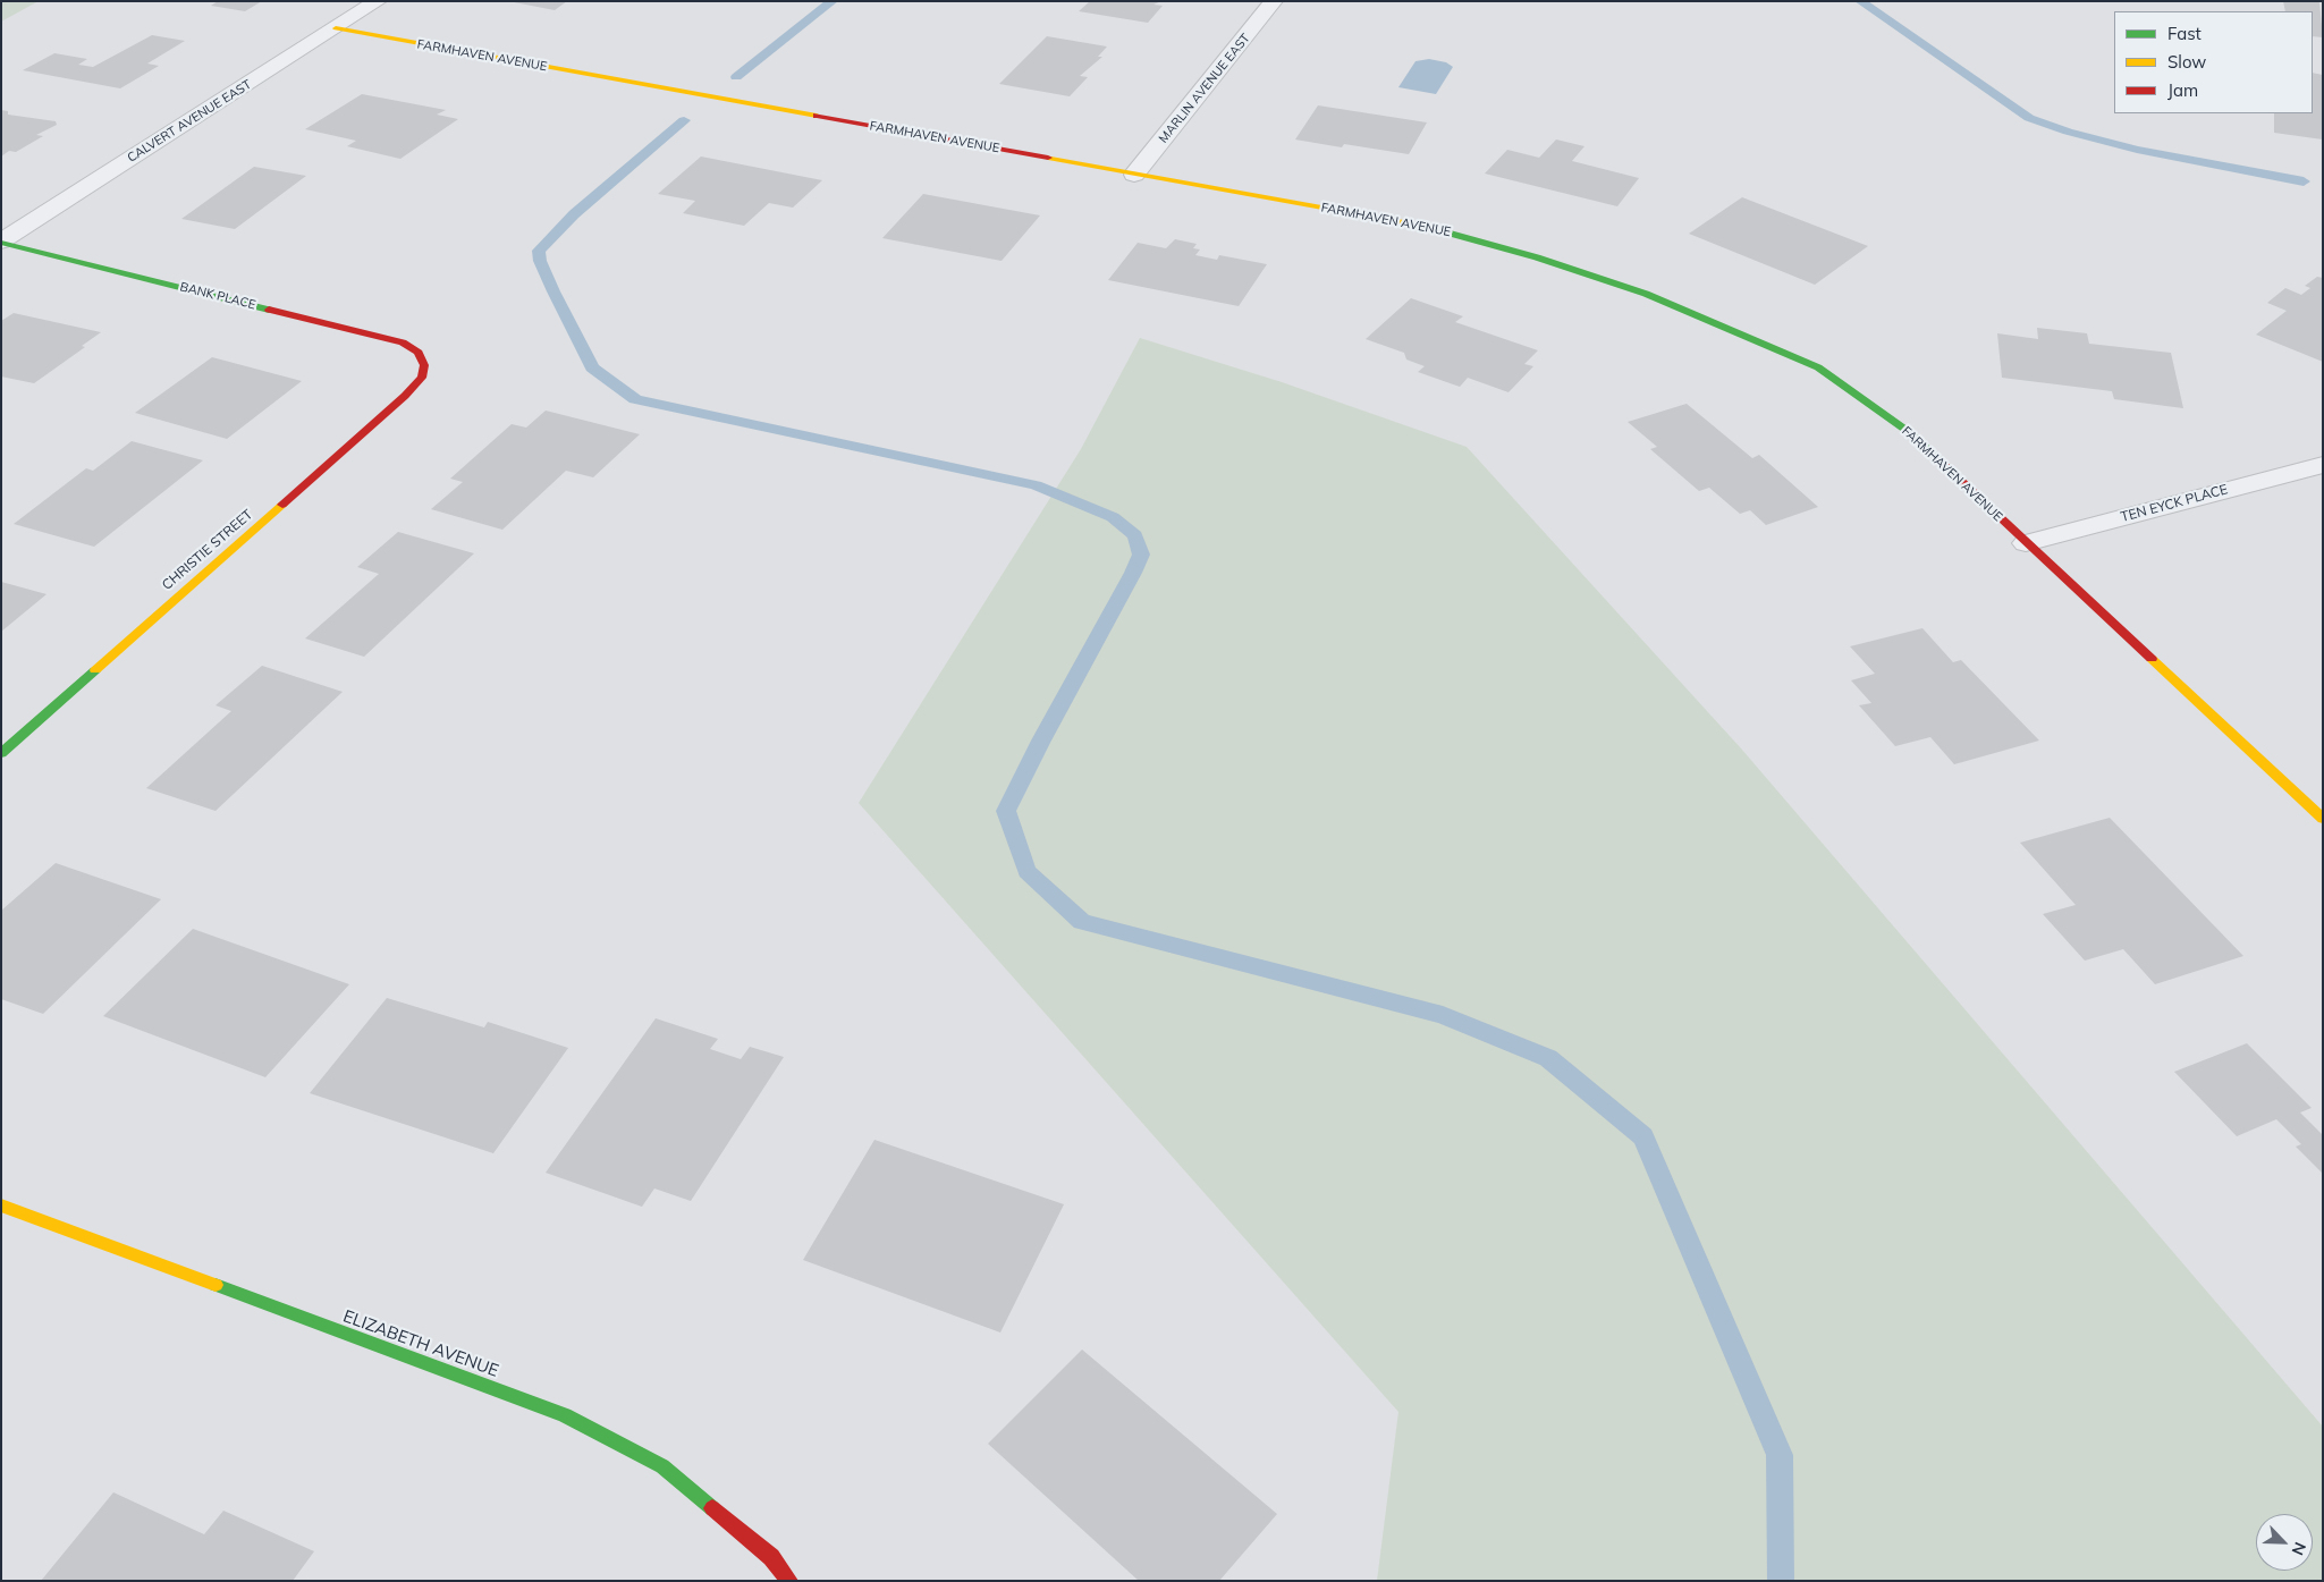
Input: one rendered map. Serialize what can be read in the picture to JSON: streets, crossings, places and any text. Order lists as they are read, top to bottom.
{
  "streets": {
    "street": [
      "FARMHAVEN AVENUE",
      "MARLIN AVENUE EAST",
      "CALVERT AVENUE EAST",
      "BANK PLACE",
      "TEN EYCK PLACE",
      "CHRISTIE STREET",
      "ELIZABETH AVENUE"
    ]
  },
  "crossings": [
    ["FARMHAVEN AVENUE", "MARLIN AVENUE EAST"],
    ["FARMHAVEN AVENUE", "CALVERT AVENUE EAST"],
    ["FARMHAVEN AVENUE", "TEN EYCK PLACE"],
    ["CALVERT AVENUE EAST", "BANK PLACE"],
    ["BANK PLACE", "CHRISTIE STREET"]
  ],
  "legend": ["Fast", "Slow", "Jam"],
  "north": "bottom right"
}
